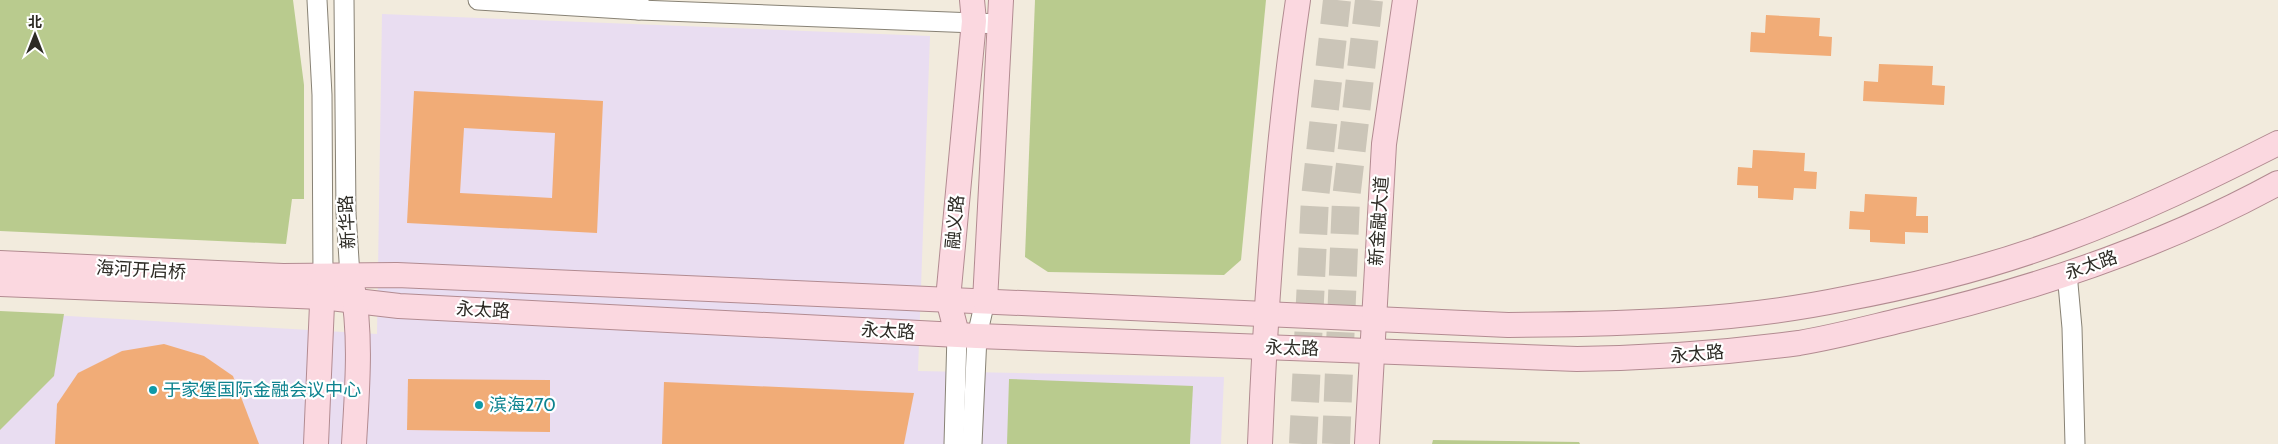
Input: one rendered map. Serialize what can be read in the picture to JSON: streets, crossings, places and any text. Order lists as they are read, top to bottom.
{
  "streets": {
    "main road": [
      "新金融大道",
      "新华路",
      "融义路",
      "永太路",
      "海河开启桥"
    ]
  },
  "crossings": [
    ["新金融大道", "永太路"],
    ["新华路", "永太路"],
    ["融义路", "永太路"],
    ["永太路", "海河开启桥"]
  ],
  "places": ["于家堡国际金融会议中心", "滨海270"],
  "north": "top"
}
